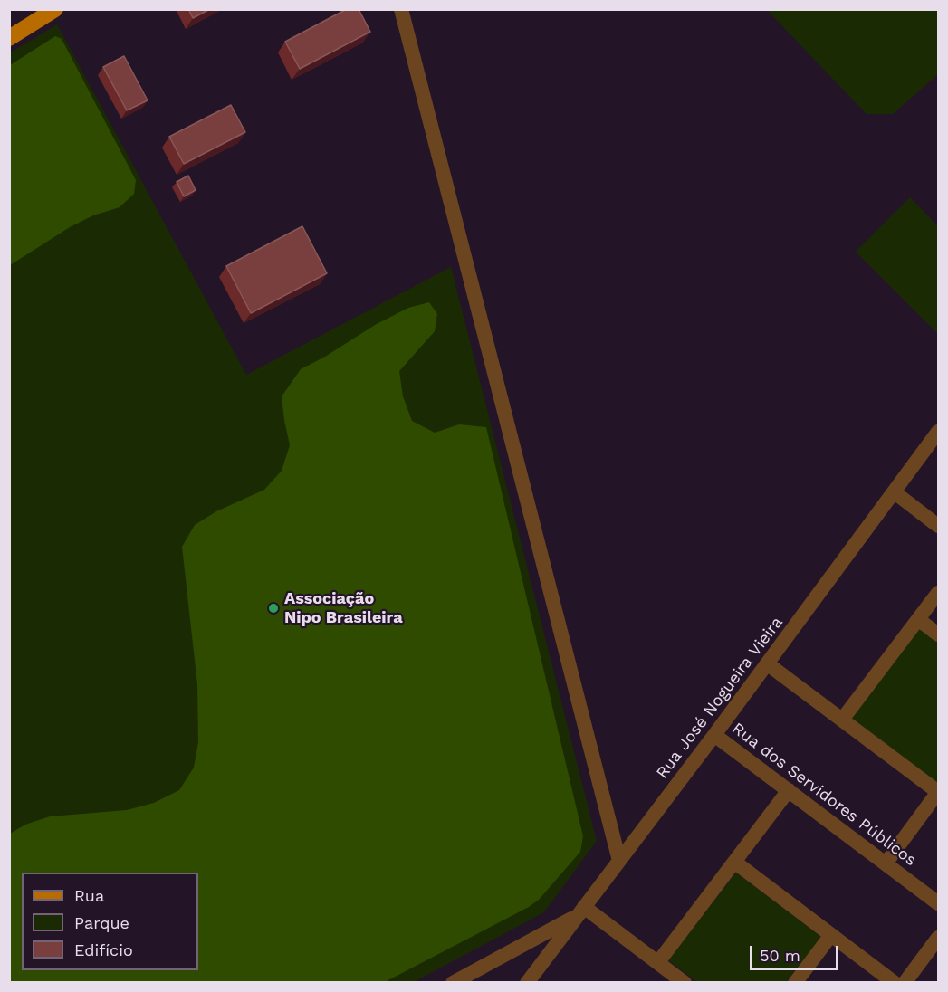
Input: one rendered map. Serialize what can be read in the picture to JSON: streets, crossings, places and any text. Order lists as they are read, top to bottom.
{
  "streets": {
    "street": ["Rua José Nogueira Vieira", "Rua dos Servidores Públicos"]
  },
  "crossings": [
    ["Rua José Nogueira Vieira", "Rua dos Servidores Públicos"]
  ],
  "places": ["Associação Nipo Brasileira"],
  "legend": ["Rua", "Parque", "Edifício"],
  "scale_bar": "50 m"
}
